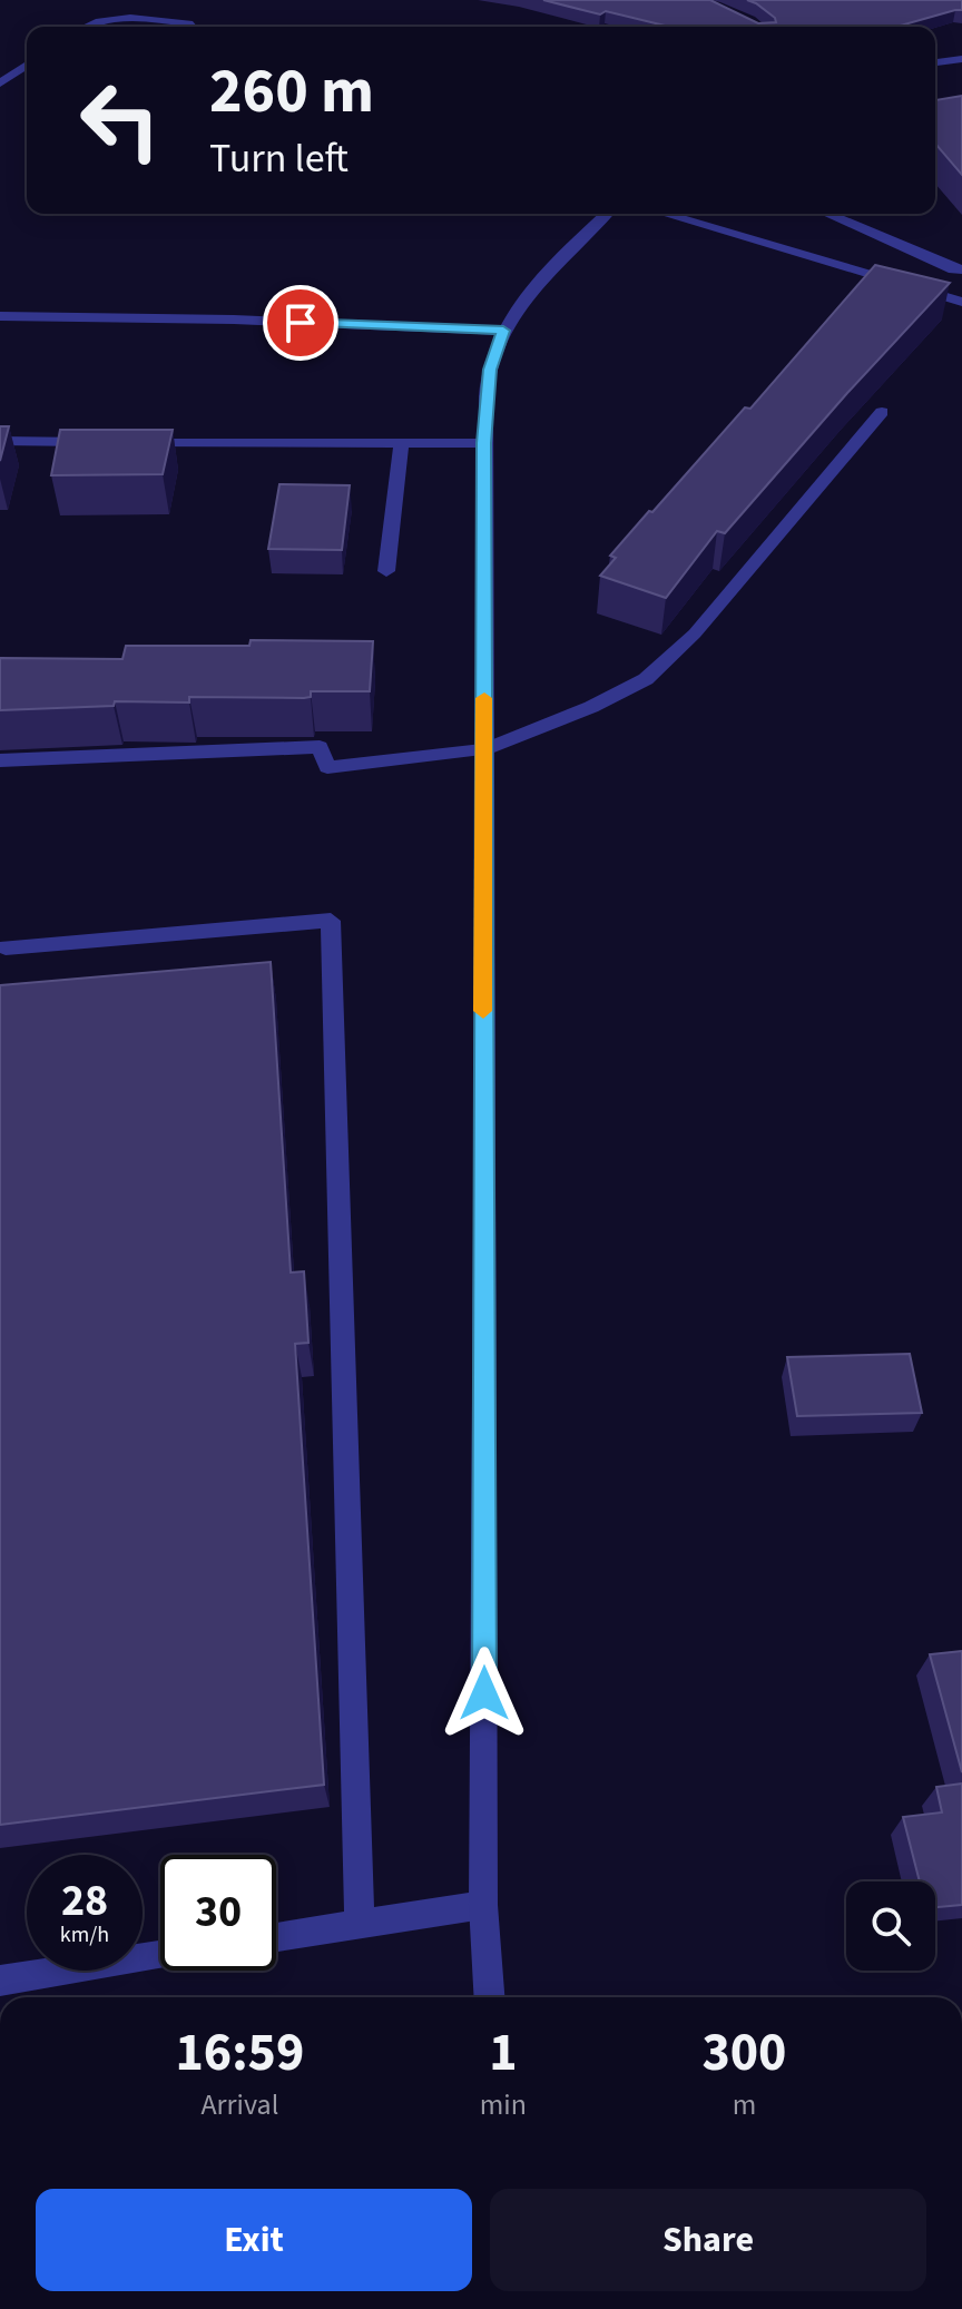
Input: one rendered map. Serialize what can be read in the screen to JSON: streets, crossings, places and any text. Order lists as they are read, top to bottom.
{
  "page": {
    "turn": ["260 m", "Turn left"],
    "speed": "28 km/h",
    "limit": "30",
    "eta": [
      "16:59",
      "Arrival",
      "1",
      "min",
      "300",
      "m"
    ],
    "buttons": ["Exit", "Share"]
  }
}
